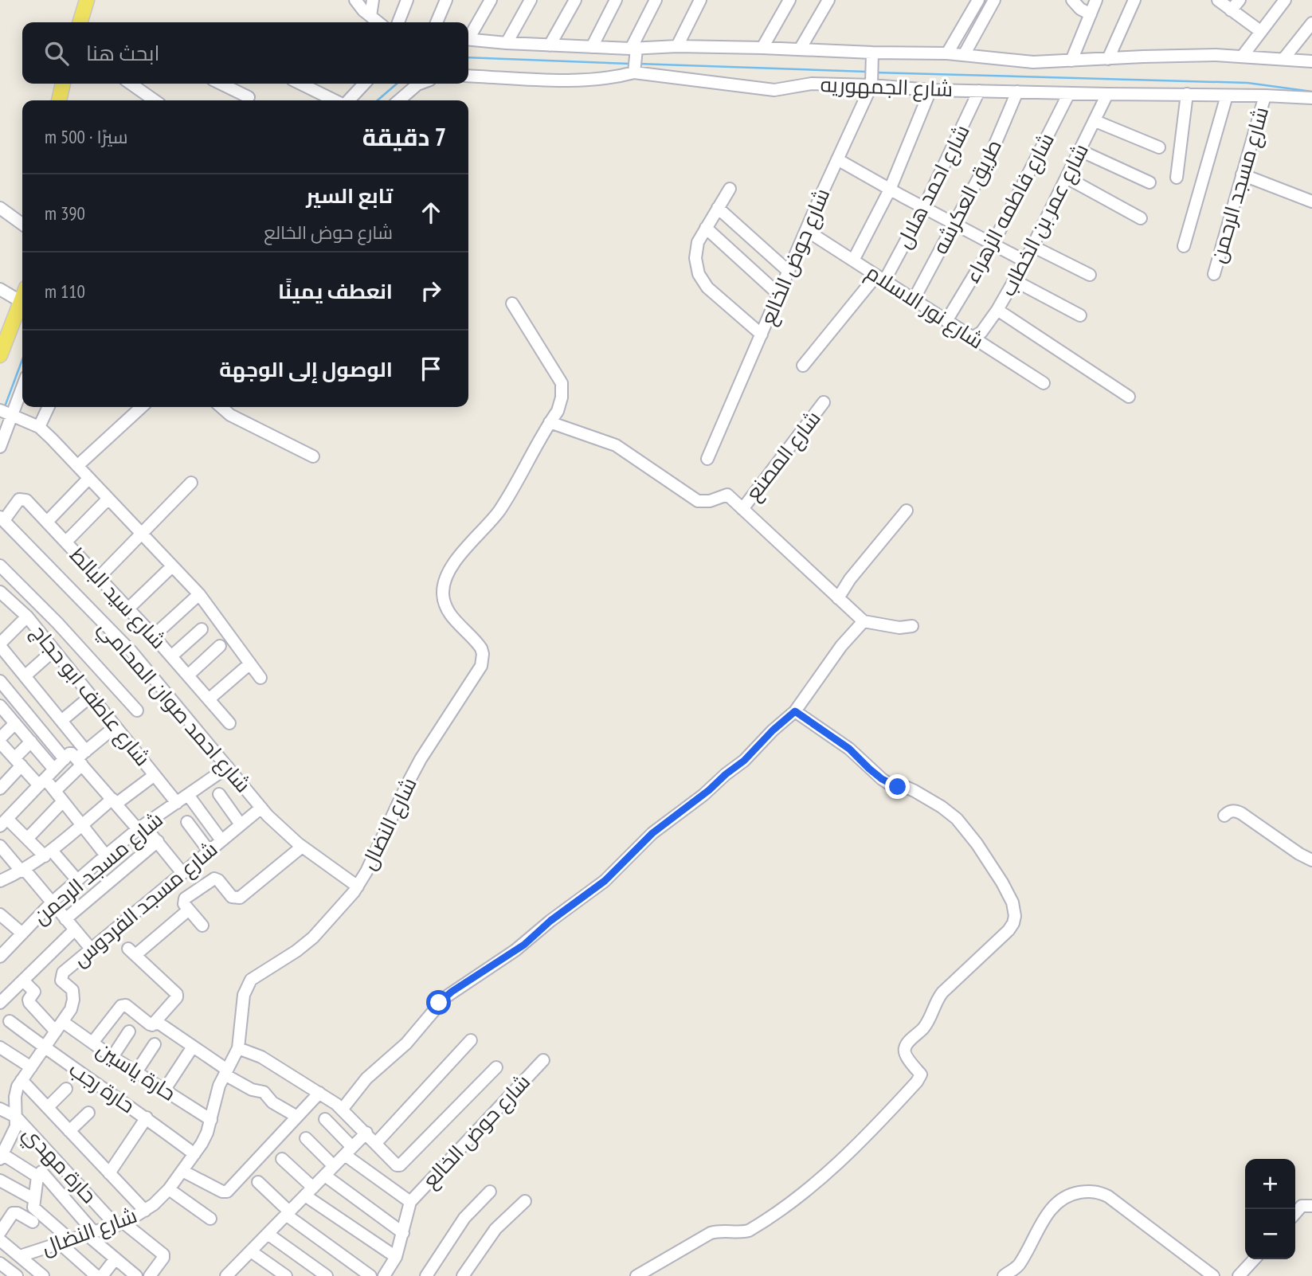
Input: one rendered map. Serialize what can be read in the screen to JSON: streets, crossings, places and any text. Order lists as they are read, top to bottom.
{
  "streets": {
    "street": [
      "شارع الجمهوريه",
      "شارع مسجد الرحمن",
      "شارع احمد هلال",
      "طريق العكرشه",
      "شارع فاطمه الزهراء",
      "شارع عمر بن الخطاب",
      "شارع حوض الخالع",
      "شارع نور الاسلام",
      "شارع المصنع",
      "شارع سيد البالط",
      "شارع عاطف ابو حجاج",
      "شارع احمد صوان المحامي",
      "شارع النضال",
      "شارع مسجد الفردوس",
      "حارة ياسين",
      "حارة رجب",
      "حارة مهدي"
    ]
  },
  "crossings": [
    ["شارع الجمهوريه", "شارع مسجد الرحمن"],
    ["شارع الجمهوريه", "شارع احمد هلال"],
    ["شارع الجمهوريه", "طريق العكرشه"],
    ["شارع الجمهوريه", "شارع فاطمه الزهراء"],
    ["شارع الجمهوريه", "شارع عمر بن الخطاب"],
    ["شارع الجمهوريه", "شارع حوض الخالع"],
    ["شارع مسجد الرحمن", "شارع عاطف ابو حجاج"],
    ["شارع مسجد الرحمن", "شارع احمد صوان المحامي"],
    ["شارع احمد هلال", "شارع نور الاسلام"],
    ["طريق العكرشه", "شارع نور الاسلام"],
    ["شارع فاطمه الزهراء", "شارع نور الاسلام"],
    ["شارع عمر بن الخطاب", "شارع نور الاسلام"],
    ["شارع حوض الخالع", "شارع نور الاسلام"],
    ["شارع سيد البالط", "شارع احمد صوان المحامي"],
    ["شارع احمد صوان المحامي", "شارع النضال"],
    ["شارع احمد صوان المحامي", "شارع مسجد الفردوس"],
    ["شارع النضال", "حارة ياسين"],
    ["شارع النضال", "حارة رجب"],
    ["شارع النضال", "حارة مهدي"],
    ["شارع مسجد الفردوس", "حارة ياسين"],
    ["شارع مسجد الفردوس", "حارة رجب"],
    ["شارع مسجد الفردوس", "حارة مهدي"]
  ],
  "page": {
    "search": "ابحث هنا",
    "heading": ["7 دقيقة", "سيرًا · 500 m"],
    "list": [
      ["تابع السير", "شارع حوض الخالع", "390 m"],
      ["انعطف يمينًا", "110 m"],
      "الوصول إلى الوجهة"
    ],
    "map_buttons": ["+", "−"]
  }
}
